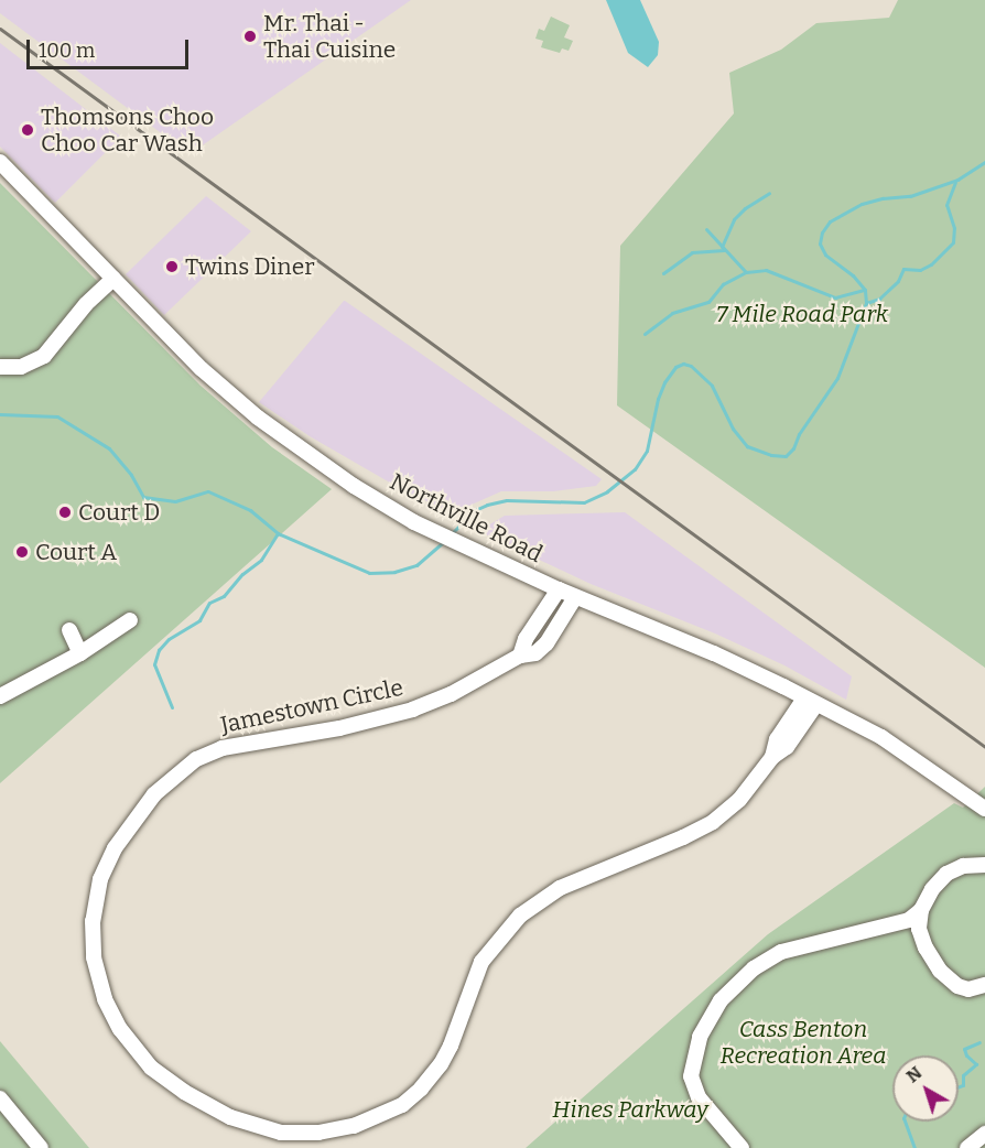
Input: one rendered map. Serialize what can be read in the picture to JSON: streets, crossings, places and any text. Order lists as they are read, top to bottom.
{
  "streets": {
    "street": ["Northville Road", "Jamestown Circle"]
  },
  "crossings": [
    ["Northville Road", "Jamestown Circle"]
  ],
  "parks": ["7 Mile Road Park", "Cass Benton Recreation Area", "Hines Parkway"],
  "places": [
    "Mr. Thai - Thai Cuisine",
    "Thomsons Choo Choo Car Wash",
    "Twins Diner",
    "Court D",
    "Court A"
  ],
  "scale_bar": "100 m",
  "north": "top left"
}
